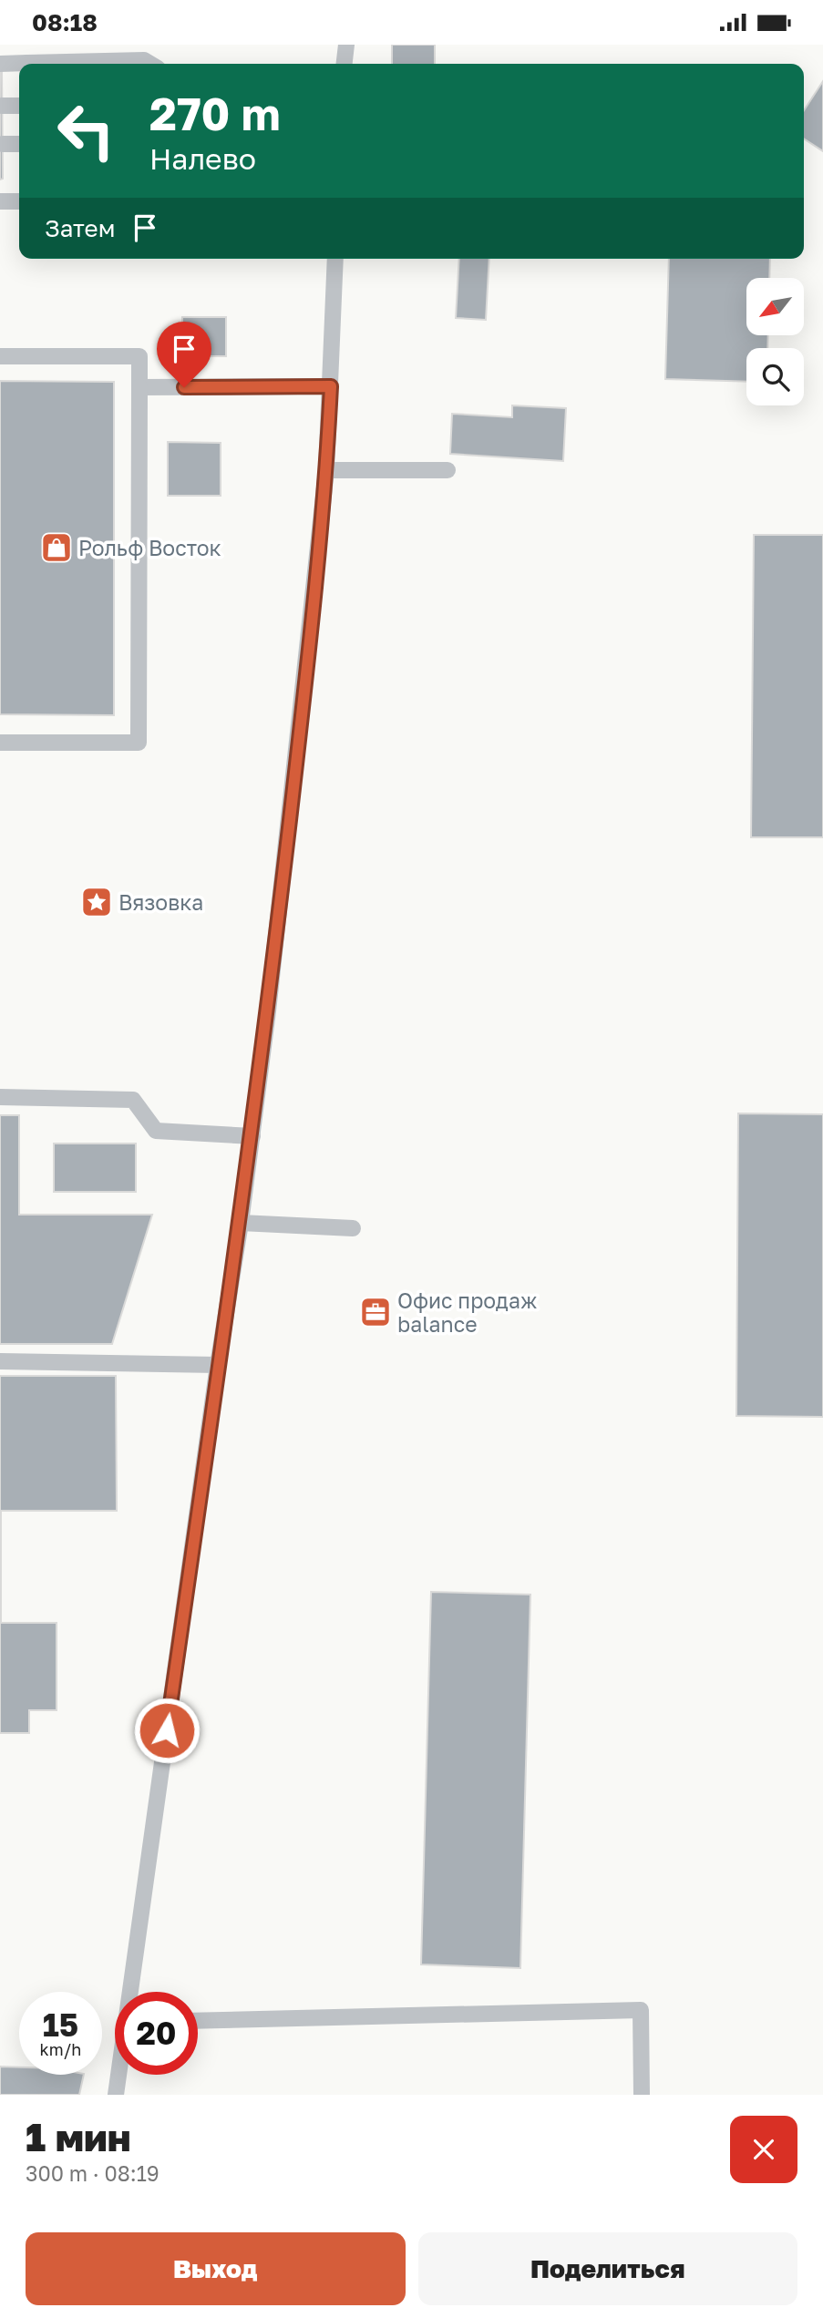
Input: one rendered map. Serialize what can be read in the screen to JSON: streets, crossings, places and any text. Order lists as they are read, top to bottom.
{
  "places": {
    "shop": ["Рольф Восток"],
    "place": ["Вязовка"],
    "office": ["Офис продаж balance"]
  },
  "north": "bottom left",
  "page": {
    "status": "08:18",
    "turn": ["270 m", "Налево"],
    "then": "Затем",
    "speed": "15 km/h",
    "limit": "20",
    "heading": ["1 мин", "300 m · 08:19"],
    "buttons": ["Выход", "Поделиться"]
  }
}
